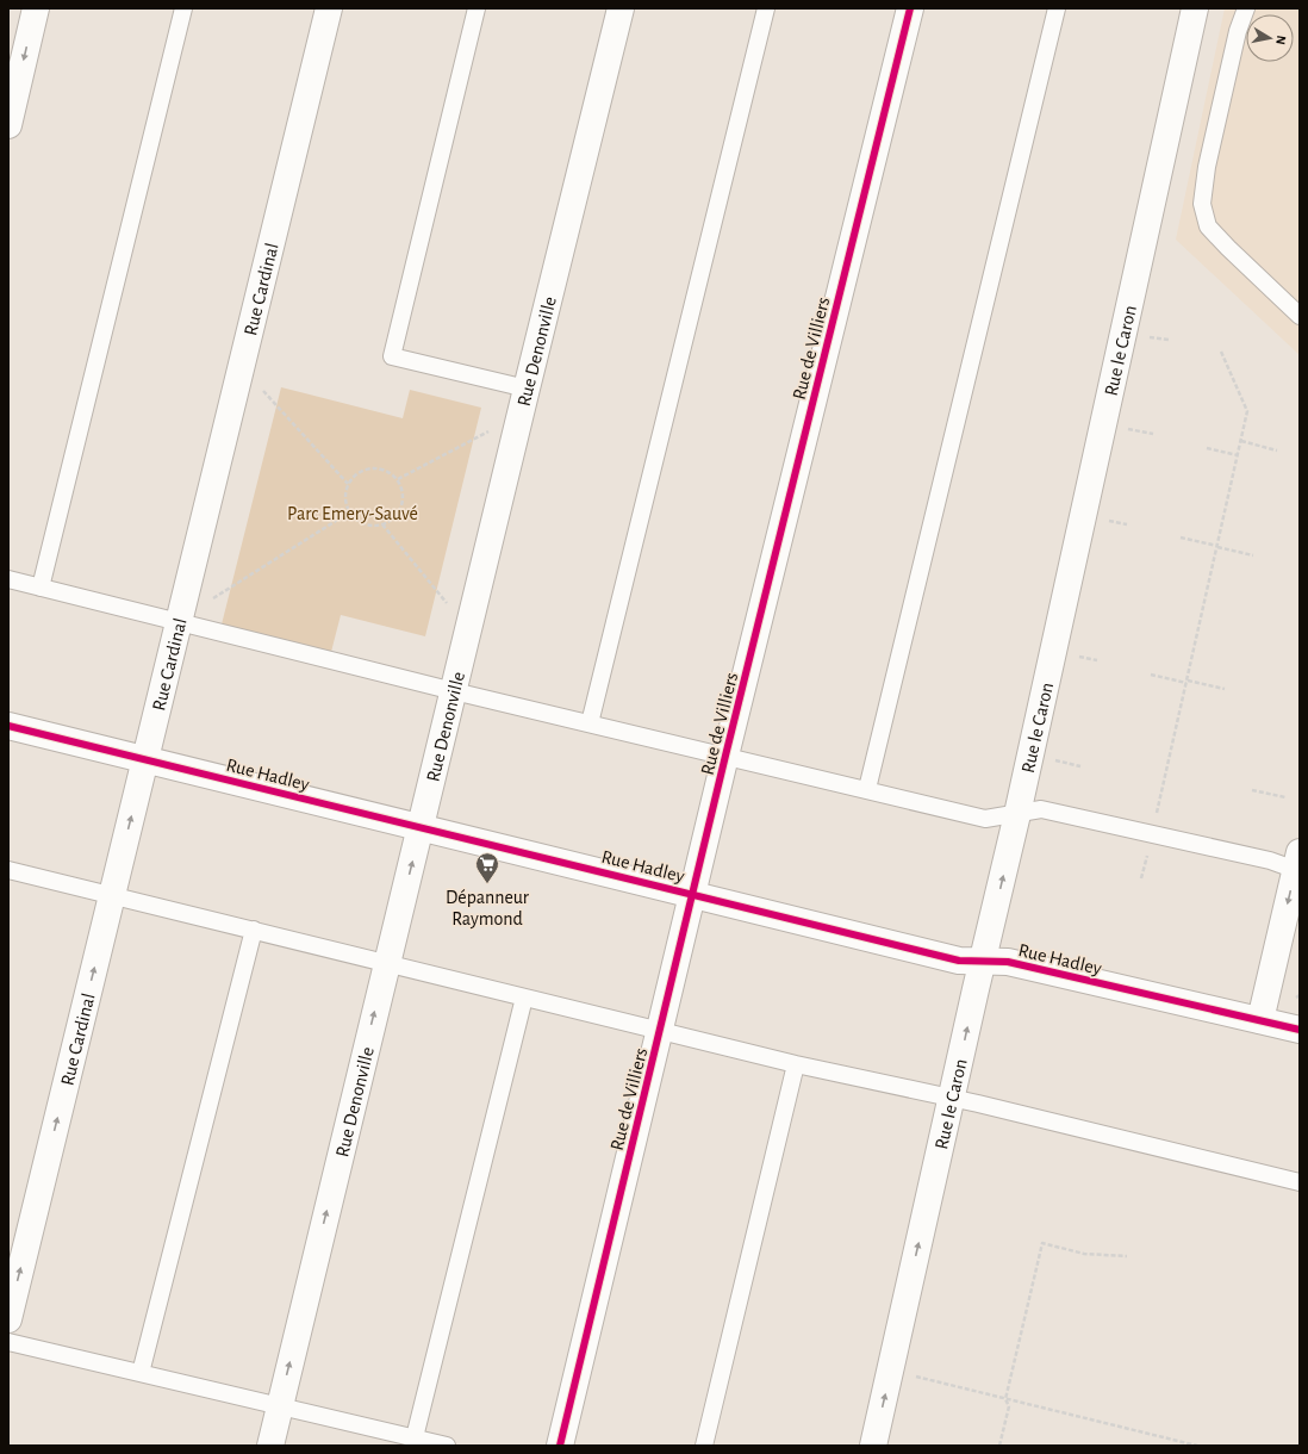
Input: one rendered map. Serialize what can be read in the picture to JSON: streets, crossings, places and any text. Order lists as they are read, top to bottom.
{
  "streets": {
    "street": [
      "Rue Cardinal",
      "Rue de Villiers",
      "Rue le Caron",
      "Rue Denonville",
      "Rue Hadley"
    ]
  },
  "crossings": [
    ["Rue Cardinal", "Rue Hadley"],
    ["Rue de Villiers", "Rue Hadley"],
    ["Rue le Caron", "Rue Hadley"],
    ["Rue Denonville", "Rue Hadley"]
  ],
  "one_way": ["Rue Cardinal", "Rue le Caron", "Rue Denonville"],
  "parks": ["Parc Emery-Sauvé"],
  "places": {
    "supermarket": ["Dépanneur Raymond"]
  },
  "north": "right"
}
